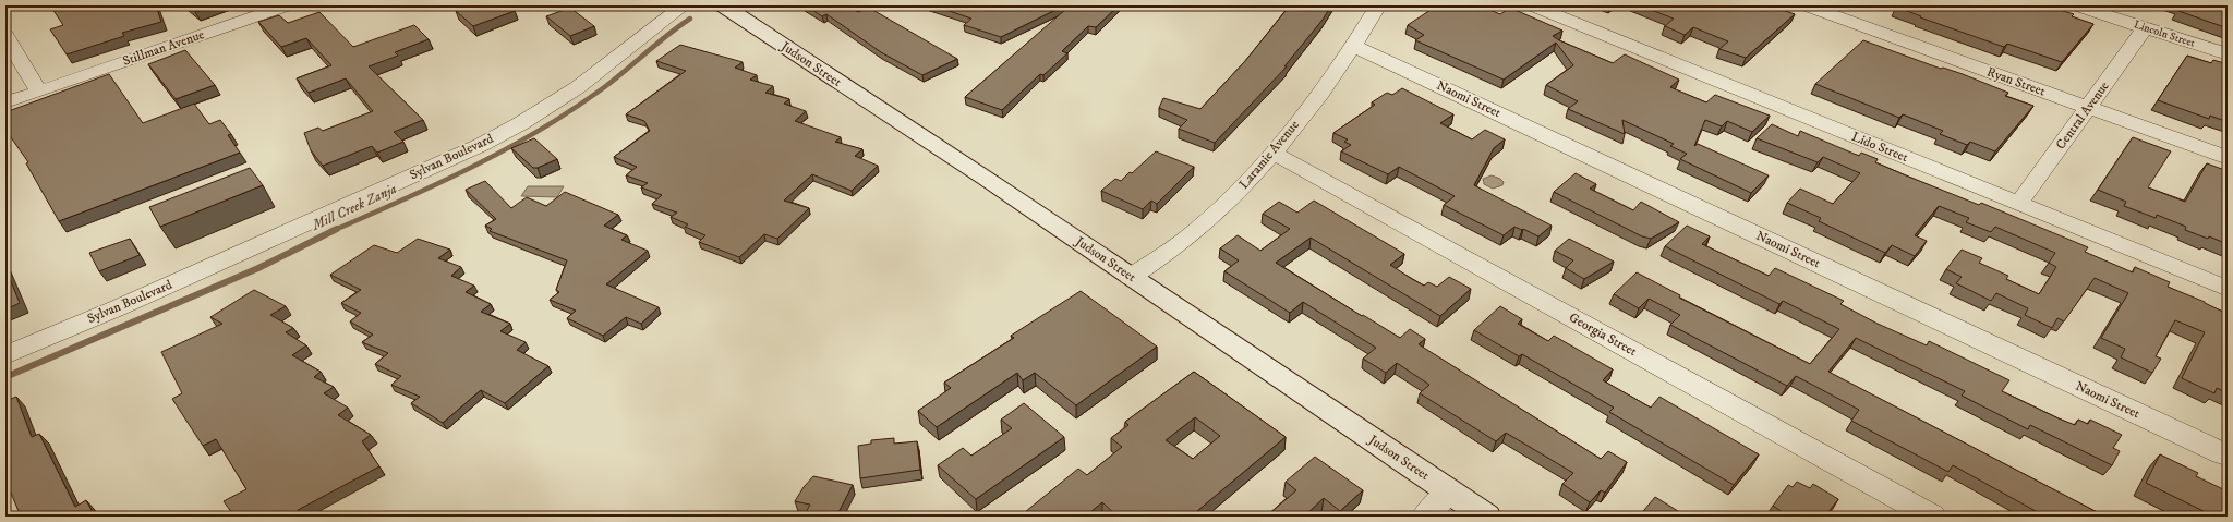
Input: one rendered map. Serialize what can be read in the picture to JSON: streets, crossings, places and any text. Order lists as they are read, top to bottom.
{
  "streets": {
    "main road": ["Judson Street"],
    "street": [
      "Lincoln Street",
      "Stillman Avenue",
      "Ryan Street",
      "Naomi Street",
      "Central Avenue",
      "Lido Street",
      "Laramie Avenue",
      "Sylvan Boulevard",
      "Georgia Street"
    ]
  },
  "crossings": [
    ["Lincoln Street", "Central Avenue"],
    ["Judson Street", "Laramie Avenue"],
    ["Ryan Street", "Central Avenue"],
    ["Naomi Street", "Laramie Avenue"],
    ["Central Avenue", "Lido Street"],
    ["Laramie Avenue", "Georgia Street"]
  ],
  "water": ["Mill Creek Zanja"]
}
